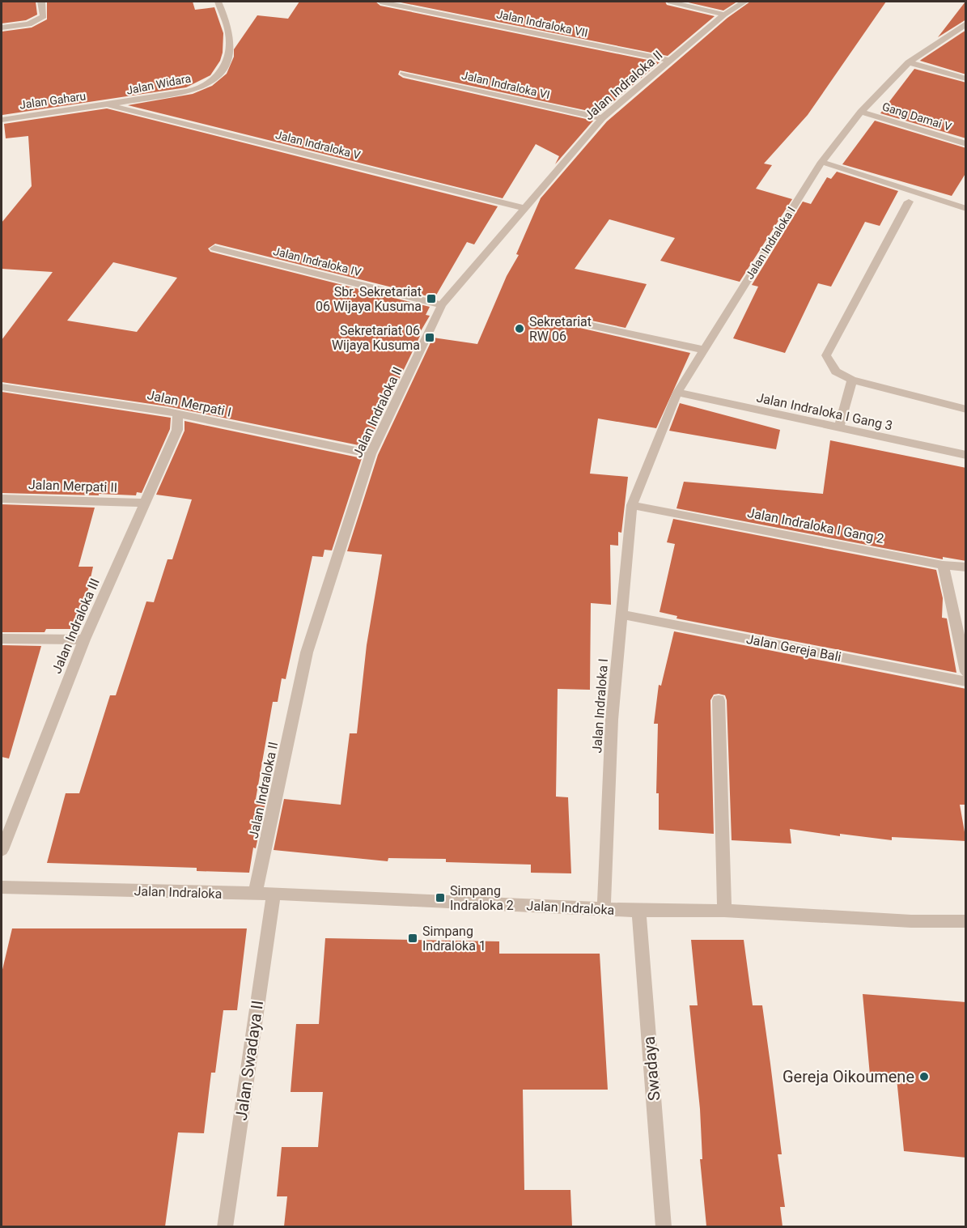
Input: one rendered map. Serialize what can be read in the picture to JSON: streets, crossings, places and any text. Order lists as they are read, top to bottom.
{
  "streets": {
    "street": [
      "Jalan Indraloka VII",
      "Jalan Widara",
      "Jalan Indraloka VI",
      "Jalan Indraloka II",
      "Jalan Gaharu",
      "Gang Damai V",
      "Jalan Indraloka V",
      "Jalan Indraloka I",
      "Jalan Indraloka IV",
      "Jalan Merpati I",
      "Jalan Indraloka I Gang 3",
      "Jalan Merpati II",
      "Jalan Indraloka I Gang 2",
      "Jalan Indraloka III",
      "Jalan Gereja Bali",
      "Jalan Indraloka",
      "Jalan Swadaya II",
      "Swadaya"
    ]
  },
  "crossings": [
    ["Jalan Indraloka VII", "Jalan Indraloka II"],
    ["Jalan Widara", "Jalan Gaharu"],
    ["Jalan Widara", "Jalan Indraloka V"],
    ["Jalan Indraloka VI", "Jalan Indraloka II"],
    ["Jalan Indraloka II", "Jalan Indraloka V"],
    ["Jalan Indraloka II", "Jalan Indraloka IV"],
    ["Jalan Indraloka II", "Jalan Merpati I"],
    ["Jalan Indraloka II", "Jalan Indraloka"],
    ["Jalan Gaharu", "Jalan Indraloka V"],
    ["Gang Damai V", "Jalan Indraloka I"],
    ["Jalan Indraloka I", "Jalan Indraloka I Gang 3"],
    ["Jalan Indraloka I", "Jalan Indraloka I Gang 2"],
    ["Jalan Indraloka I", "Jalan Gereja Bali"],
    ["Jalan Indraloka I", "Jalan Indraloka"],
    ["Jalan Merpati I", "Jalan Indraloka III"],
    ["Jalan Merpati II", "Jalan Indraloka III"],
    ["Jalan Indraloka", "Jalan Swadaya II"],
    ["Jalan Indraloka", "Swadaya"]
  ],
  "places": {
    "transit": [
      "Sbr. Sekretariat 06 Wijaya Kusuma",
      "Sekretariat 06 Wijaya Kusuma",
      "Simpang Indraloka 2",
      "Simpang Indraloka 1"
    ],
    "other": ["Sekretariat RW 06", "Gereja Oikoumene"]
  }
}
